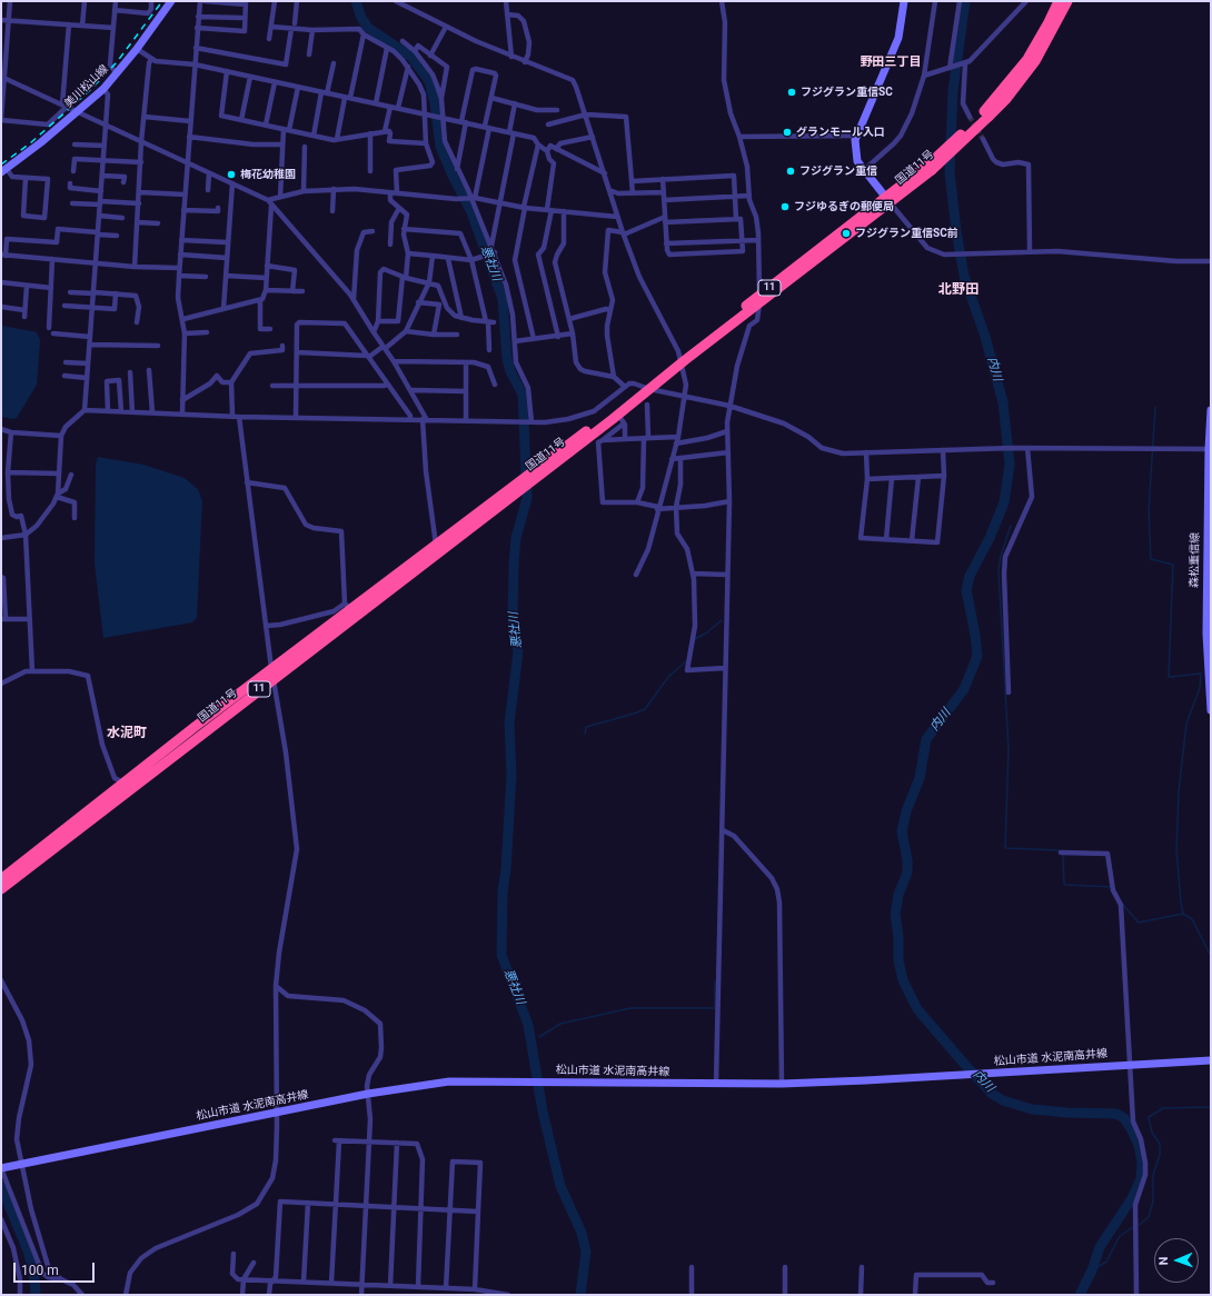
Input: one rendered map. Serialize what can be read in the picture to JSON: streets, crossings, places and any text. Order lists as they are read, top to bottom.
{
  "streets": {
    "highway": ["国道11号", "11"],
    "street": ["美川松山線", "森松重信線", "松山市道 水泥南高井線"]
  },
  "districts": ["野田三丁目", "北野田", "水泥町"],
  "water": ["悪社川", "内川"],
  "places": [
    "フジグラン重信SC",
    "グランモール入口",
    "フジグラン重信",
    "梅花幼稚園",
    "フジゆるぎの郵便局",
    "フジグラン重信SC前"
  ],
  "scale_bar": "100 m",
  "north": "left"
}
